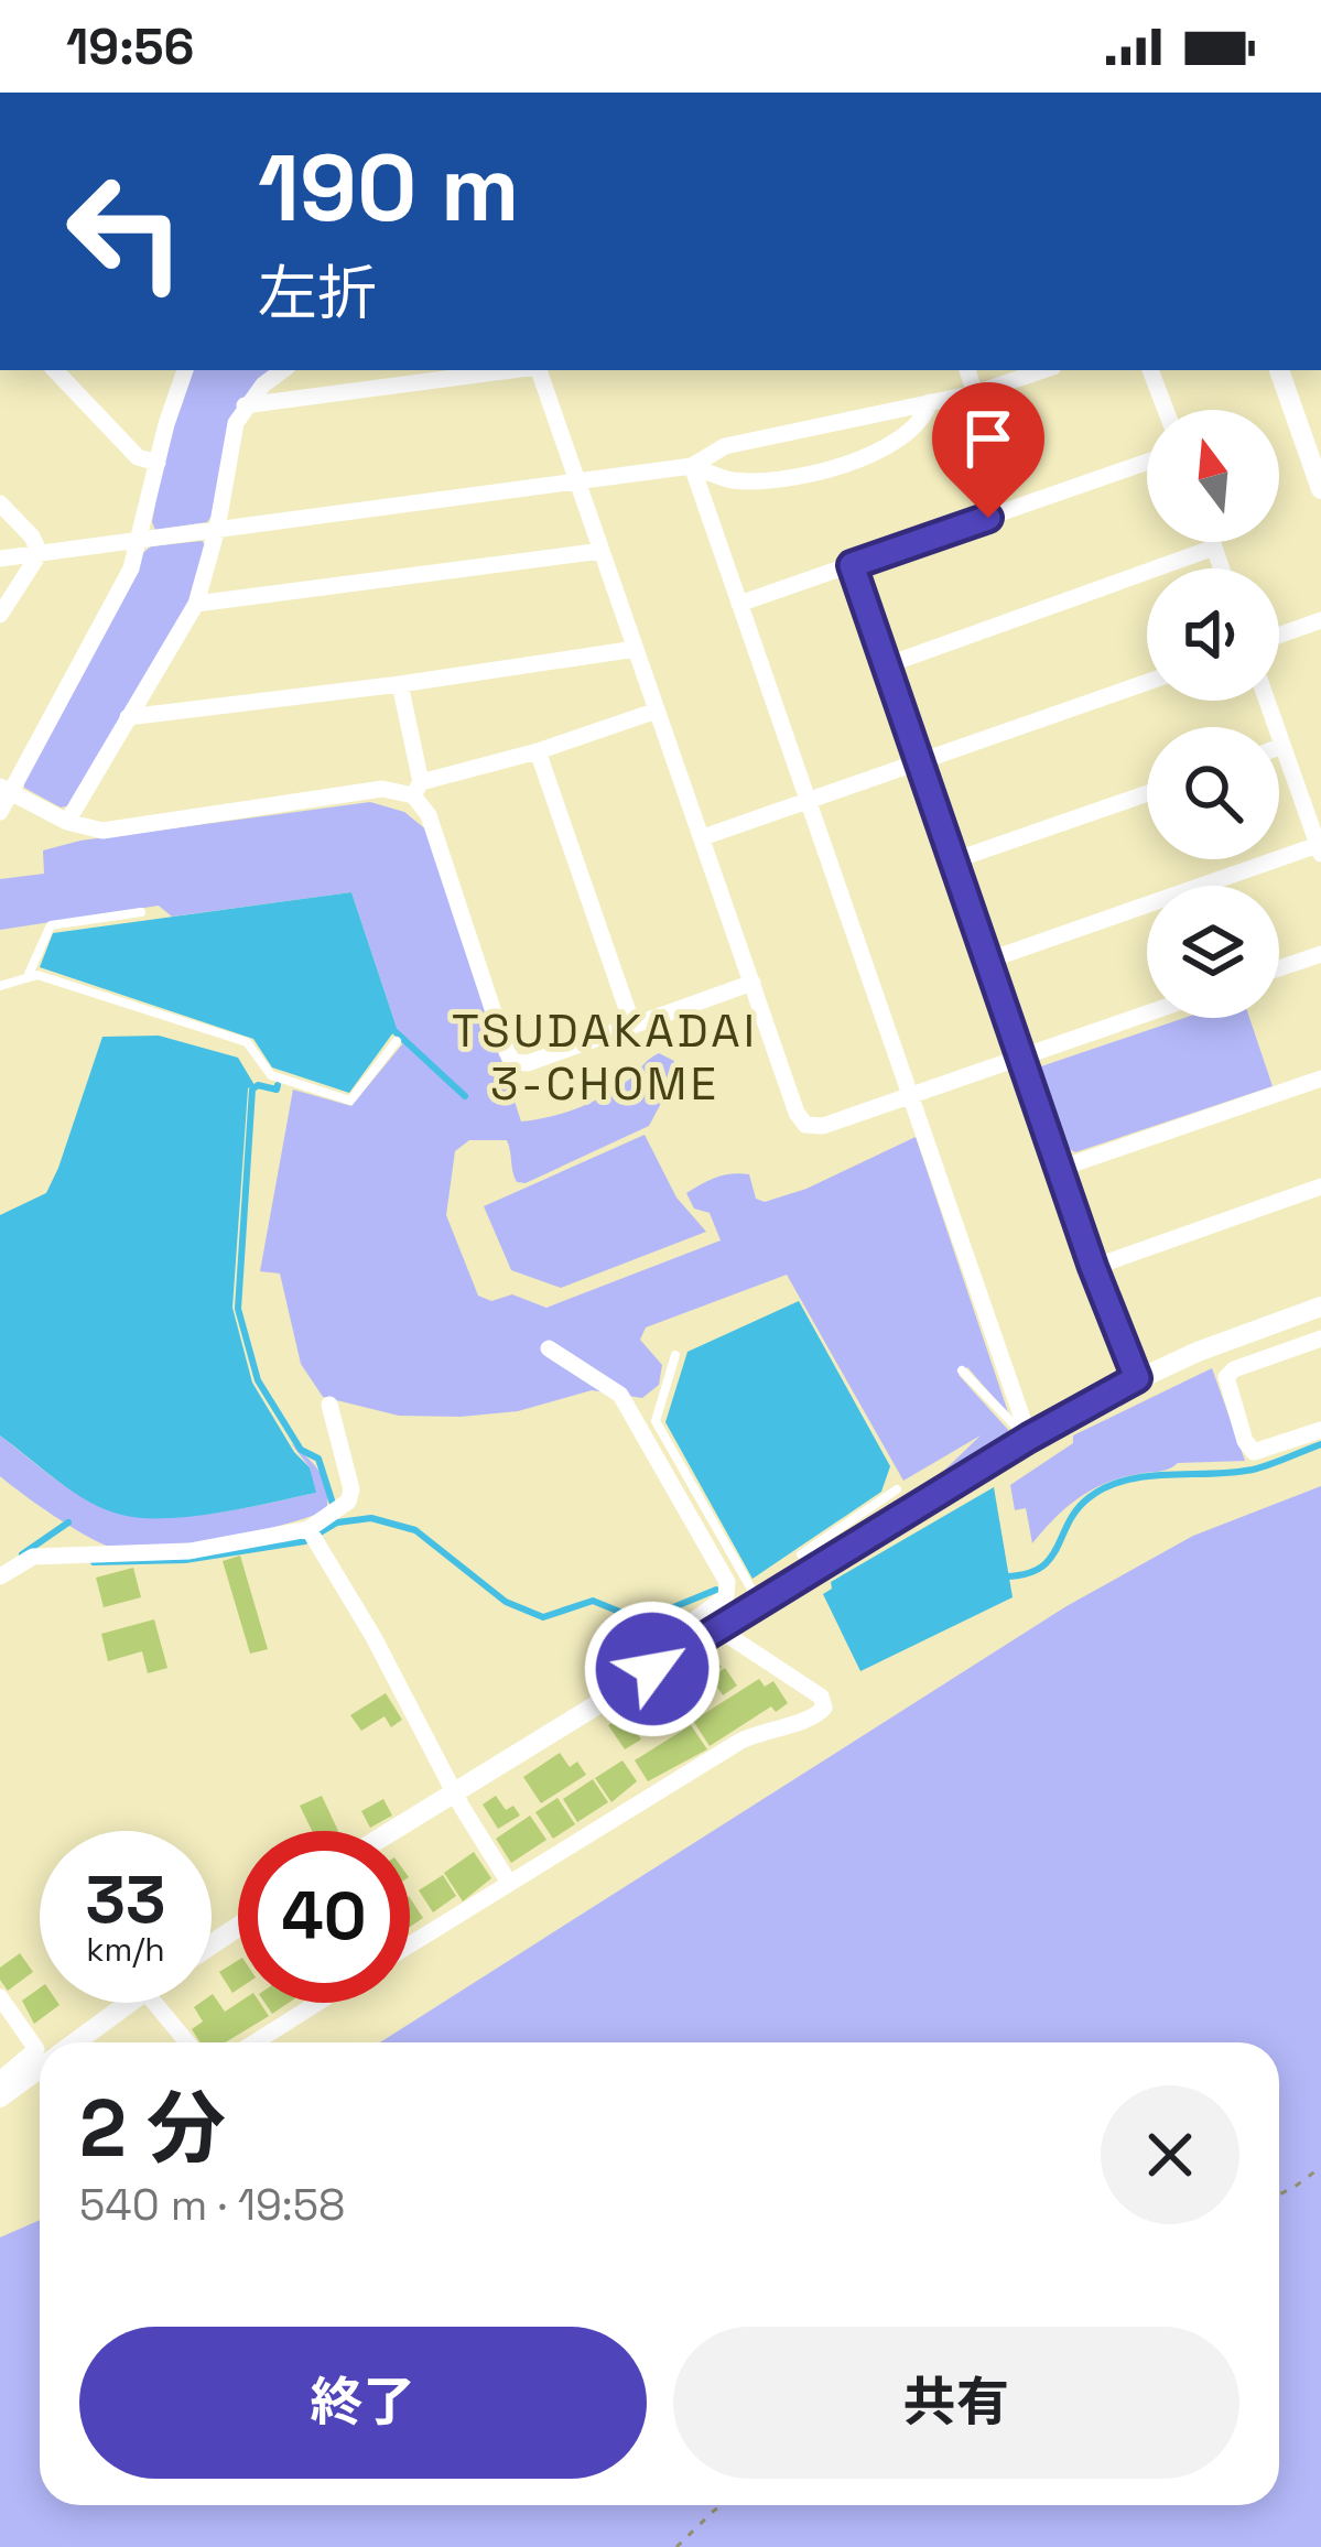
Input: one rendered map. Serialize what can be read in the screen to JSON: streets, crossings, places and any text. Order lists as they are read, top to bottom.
{
  "districts": ["TSUDAKADAI 3-CHOME"],
  "north": "top",
  "page": {
    "status": "19:56",
    "turn": ["190 m", "左折"],
    "speed": "33 km/h",
    "limit": "40",
    "heading": ["2 分", "540 m · 19:58"],
    "buttons": ["終了", "共有"]
  }
}
